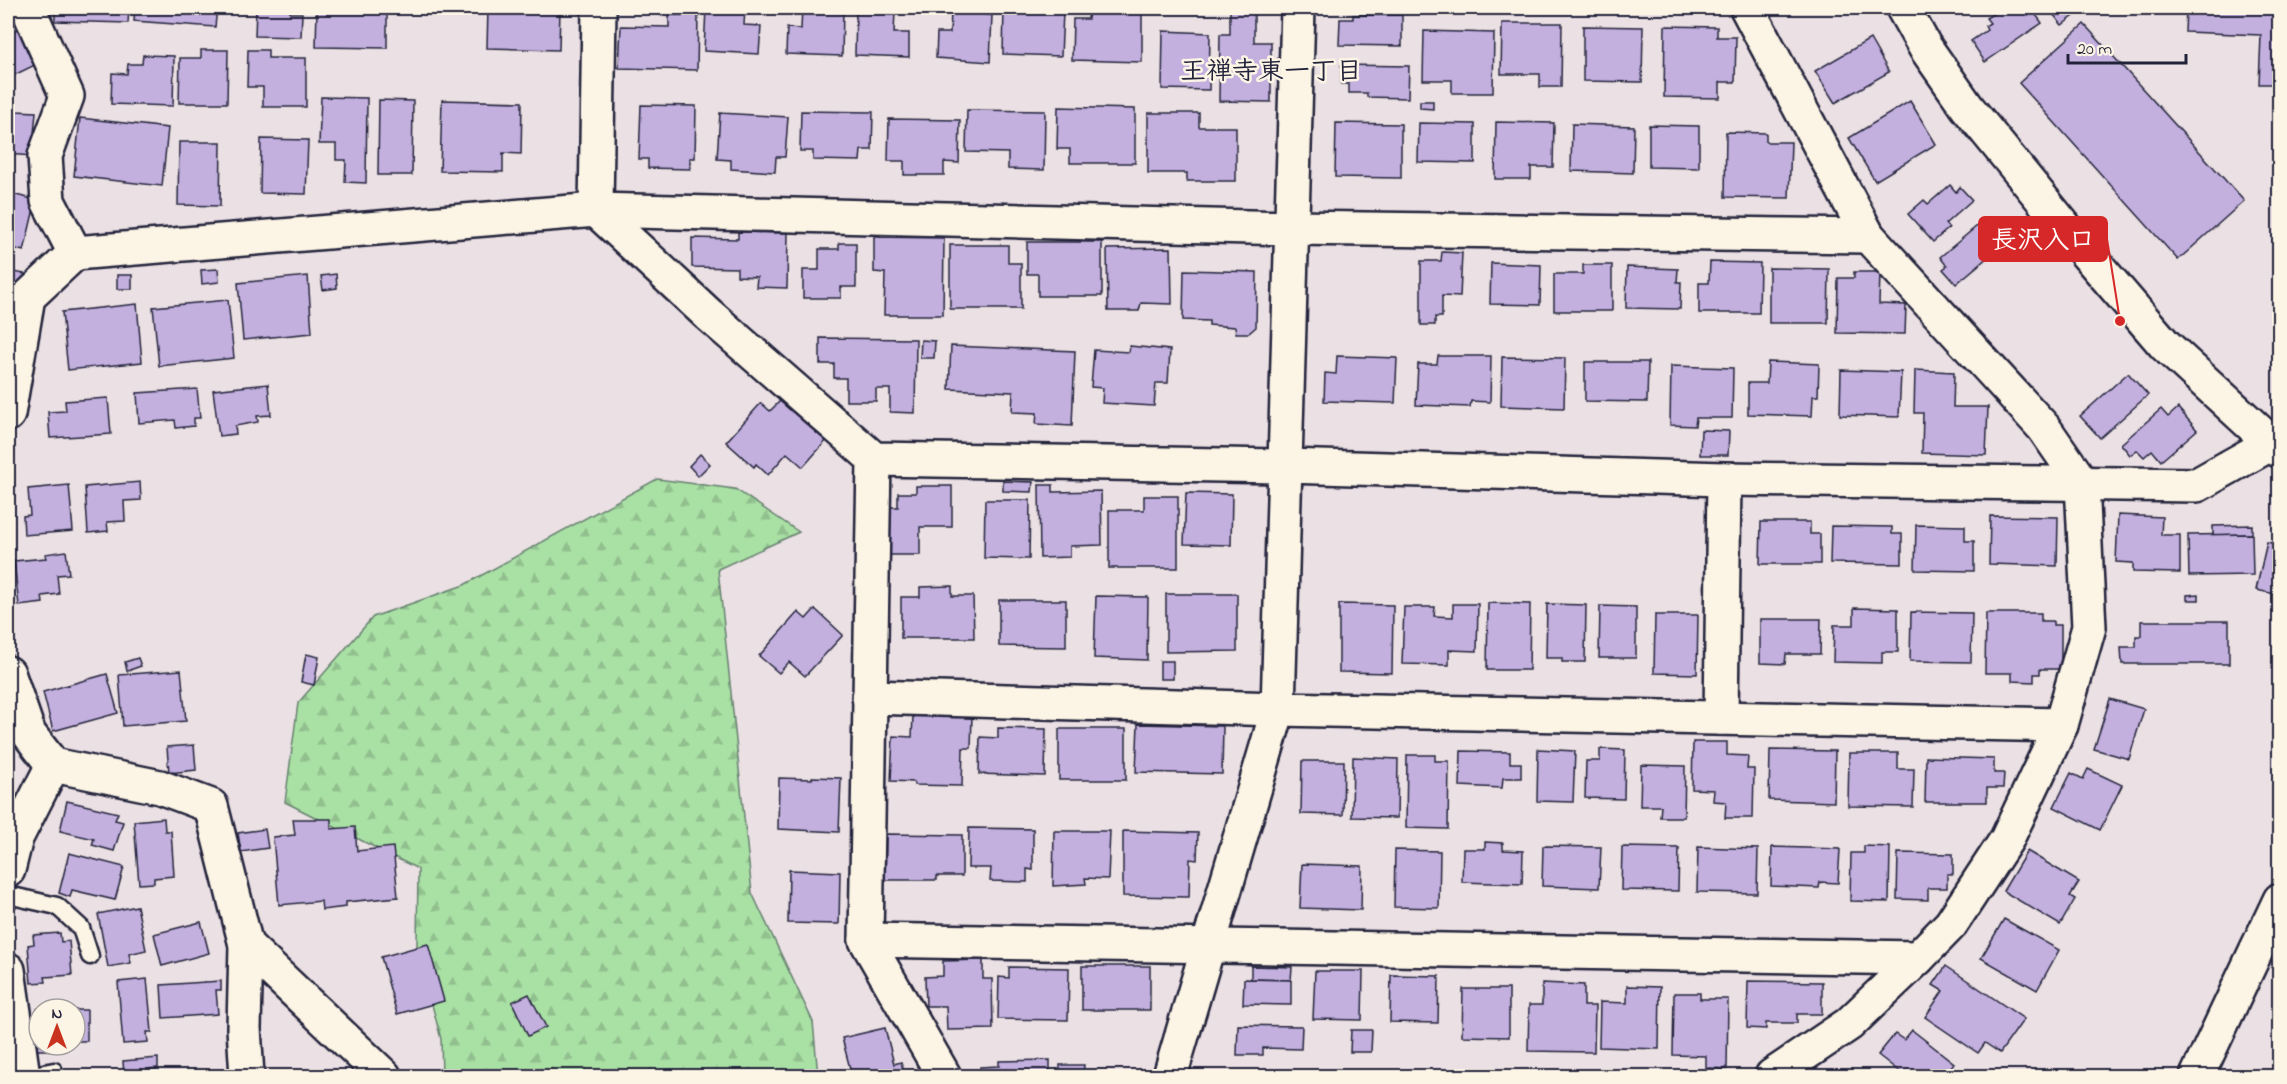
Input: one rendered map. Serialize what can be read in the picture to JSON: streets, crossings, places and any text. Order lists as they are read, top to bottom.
{
  "districts": ["王禅寺東一丁目"],
  "places": ["長沢入口"],
  "scale_bar": "20 m",
  "north": "top"
}
